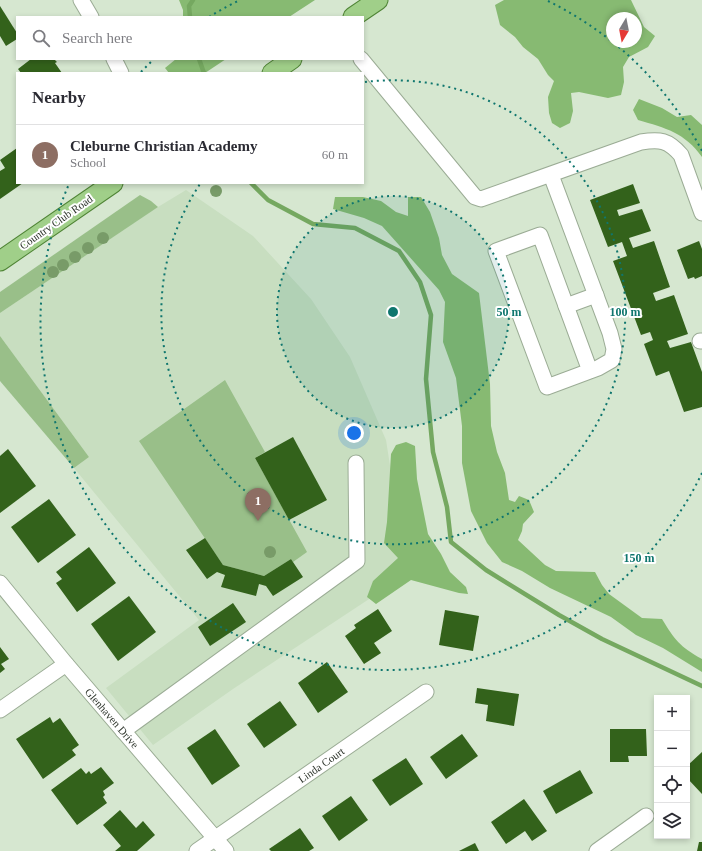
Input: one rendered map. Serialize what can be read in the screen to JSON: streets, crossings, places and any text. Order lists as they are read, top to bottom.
{
  "streets": {
    "main road": ["Country Club Road"],
    "street": ["Glenhaven Drive", "Linda Court"]
  },
  "crossings": [
    ["Glenhaven Drive", "Linda Court"]
  ],
  "north": "bottom",
  "page": {
    "search": "Search here",
    "heading": "Nearby",
    "list": [
      {
        "mark": "1",
        "name": "Cleburne Christian Academy",
        "note": "School",
        "value": "60 m"
      }
    ],
    "pins": "1",
    "map_buttons": ["+", "−"]
  },
  "rings": ["50 m", "100 m", "150 m"]
}
